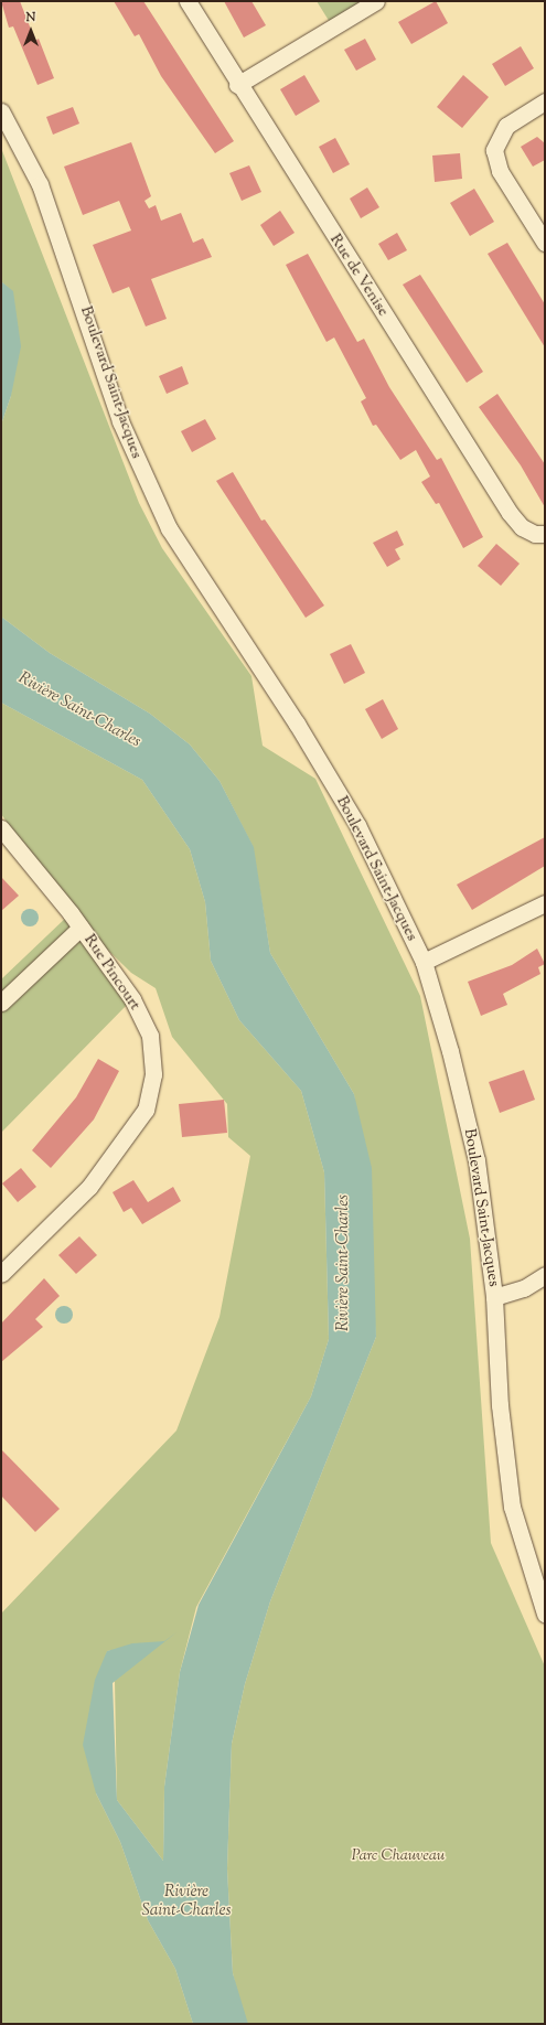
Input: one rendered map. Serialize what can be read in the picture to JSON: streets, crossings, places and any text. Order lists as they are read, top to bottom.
{
  "streets": {
    "street": ["Rue de Venise", "Boulevard Saint-Jacques", "Rue Pincourt"]
  },
  "water": ["Rivière Saint-Charles"],
  "parks": ["Parc Chauveau"],
  "north": "top"
}
